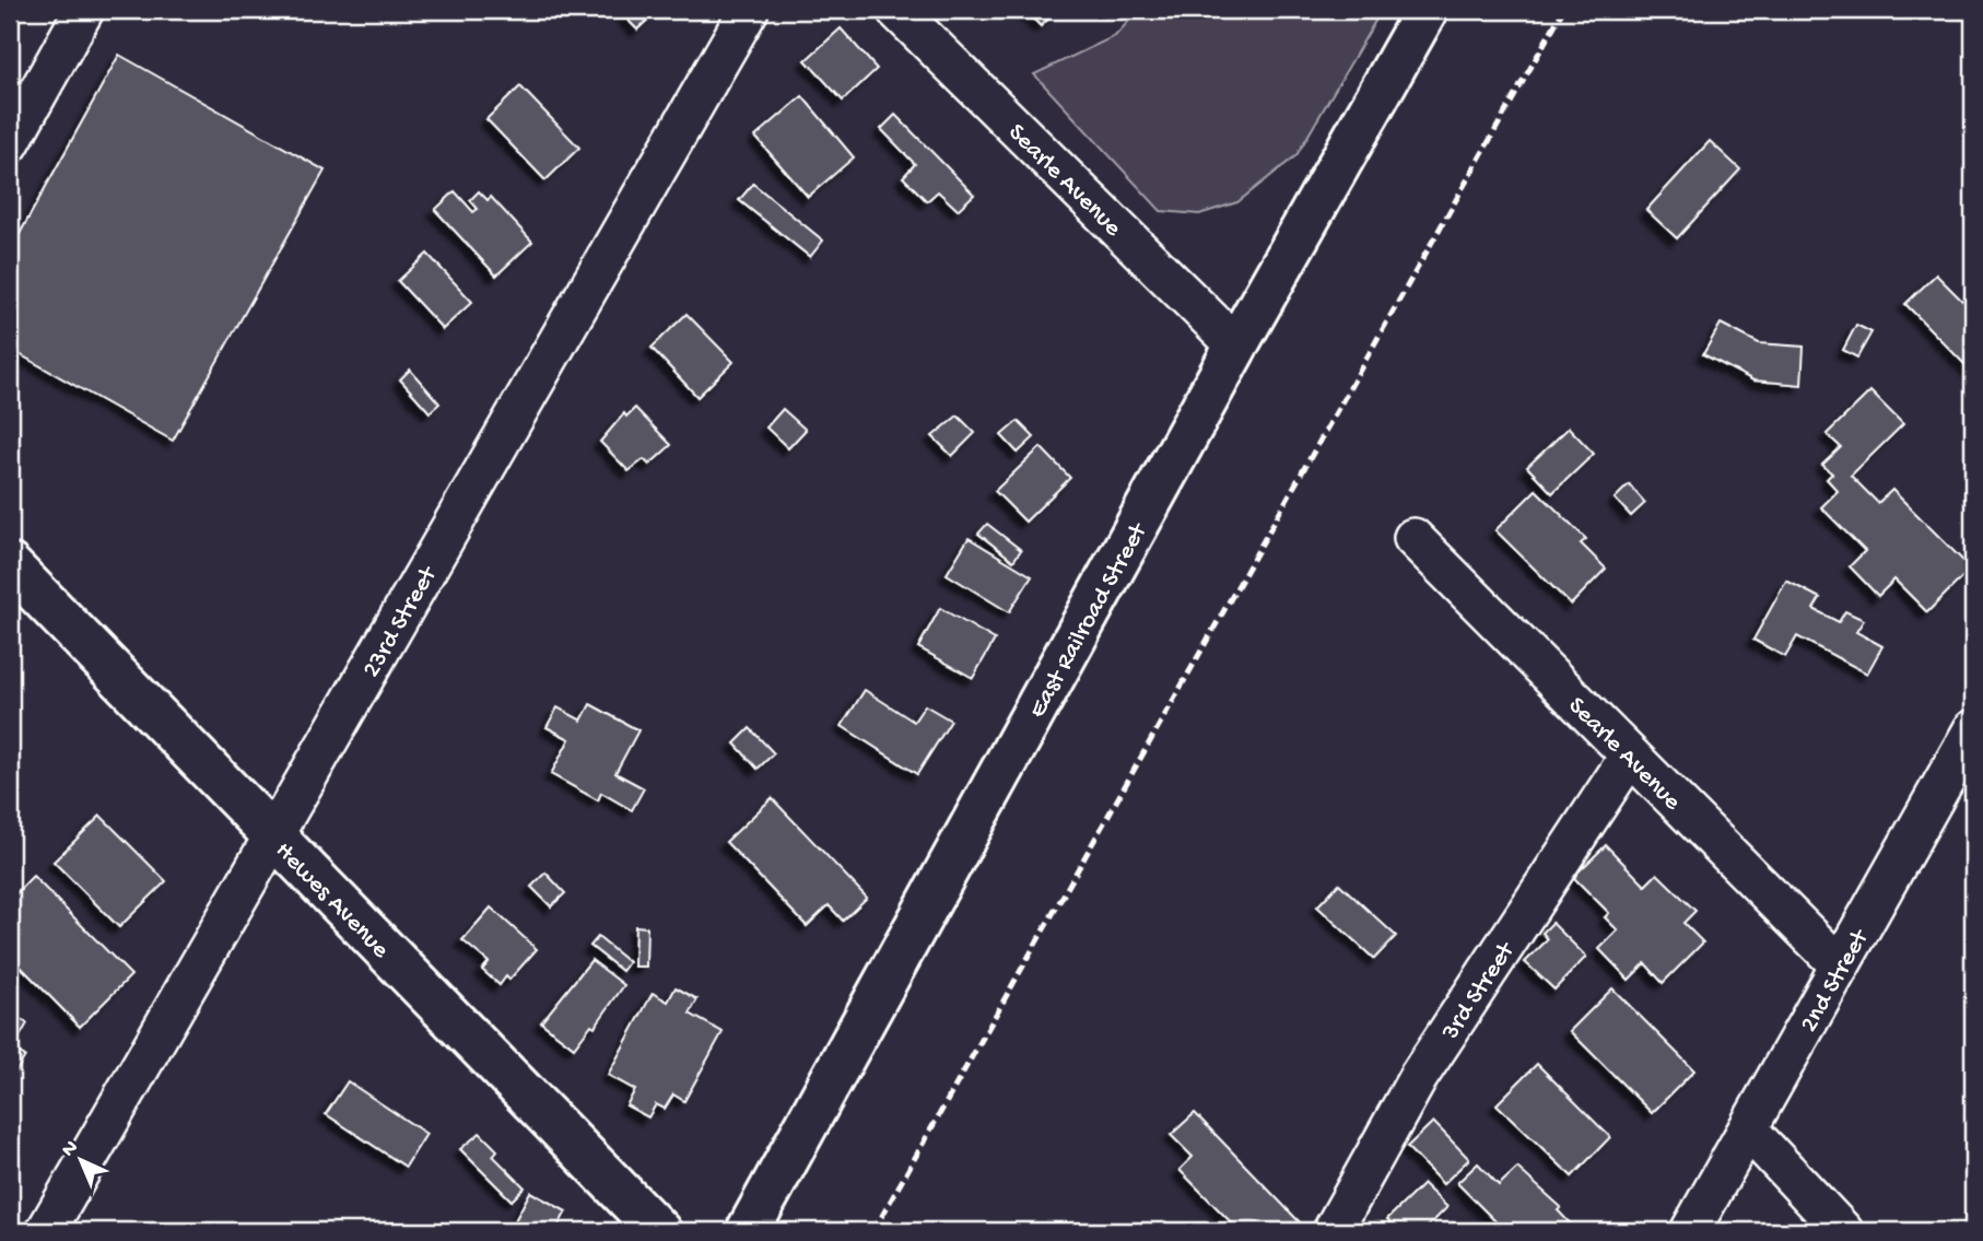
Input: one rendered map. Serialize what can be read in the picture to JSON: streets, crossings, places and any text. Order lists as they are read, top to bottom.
{
  "streets": {
    "street": [
      "Searle Avenue",
      "East Railroad Street",
      "23rd Street",
      "Hewes Avenue",
      "2nd Street",
      "3rd Street"
    ]
  },
  "crossings": [
    ["Searle Avenue", "East Railroad Street"],
    ["Searle Avenue", "2nd Street"],
    ["Searle Avenue", "3rd Street"],
    ["23rd Street", "Hewes Avenue"]
  ],
  "north": "top left"
}
